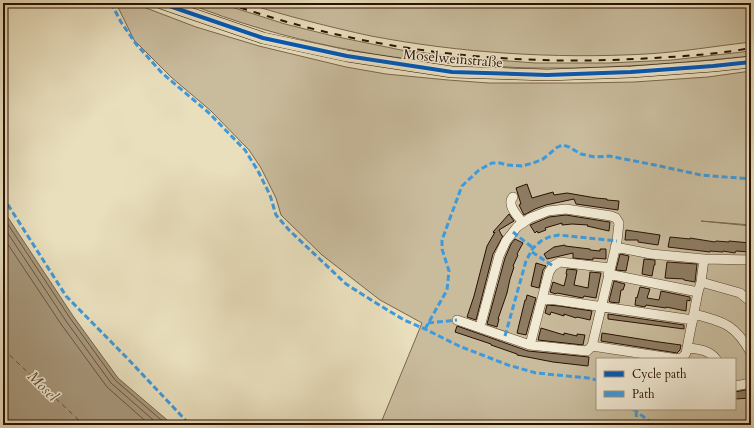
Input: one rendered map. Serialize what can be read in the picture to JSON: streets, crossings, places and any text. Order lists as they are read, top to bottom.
{
  "streets": {
    "main road": ["Moselweinstraße"]
  },
  "water": ["Mosel"],
  "legend": ["Cycle path", "Path"]
}
